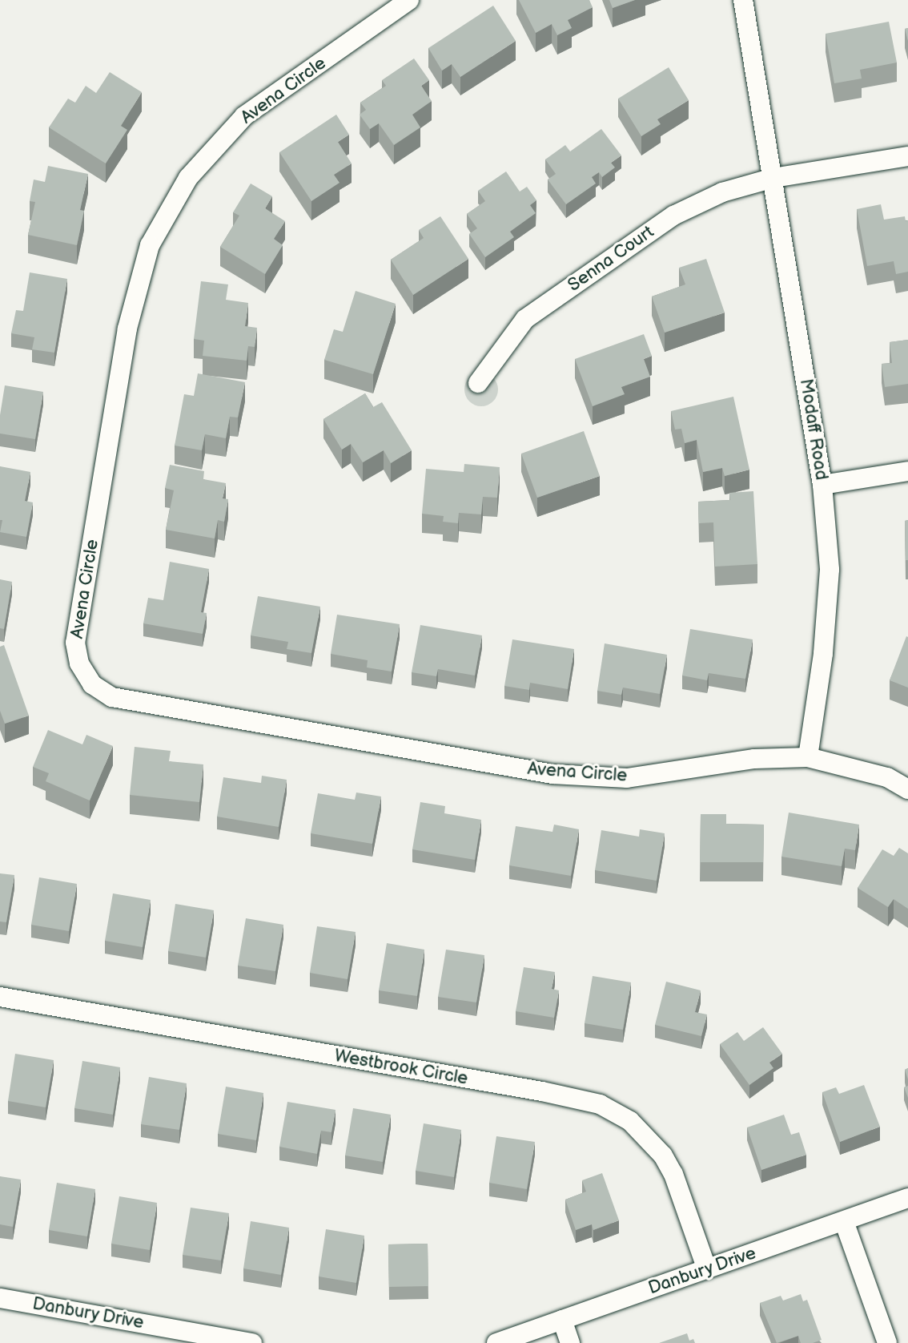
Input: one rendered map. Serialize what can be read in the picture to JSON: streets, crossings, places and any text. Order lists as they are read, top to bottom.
{
  "streets": {
    "street": [
      "Avena Circle",
      "Senna Court",
      "Modaff Road",
      "Westbrook Circle",
      "Danbury Drive"
    ]
  },
  "crossings": [
    ["Avena Circle", "Modaff Road"],
    ["Senna Court", "Modaff Road"],
    ["Westbrook Circle", "Danbury Drive"]
  ]
}
